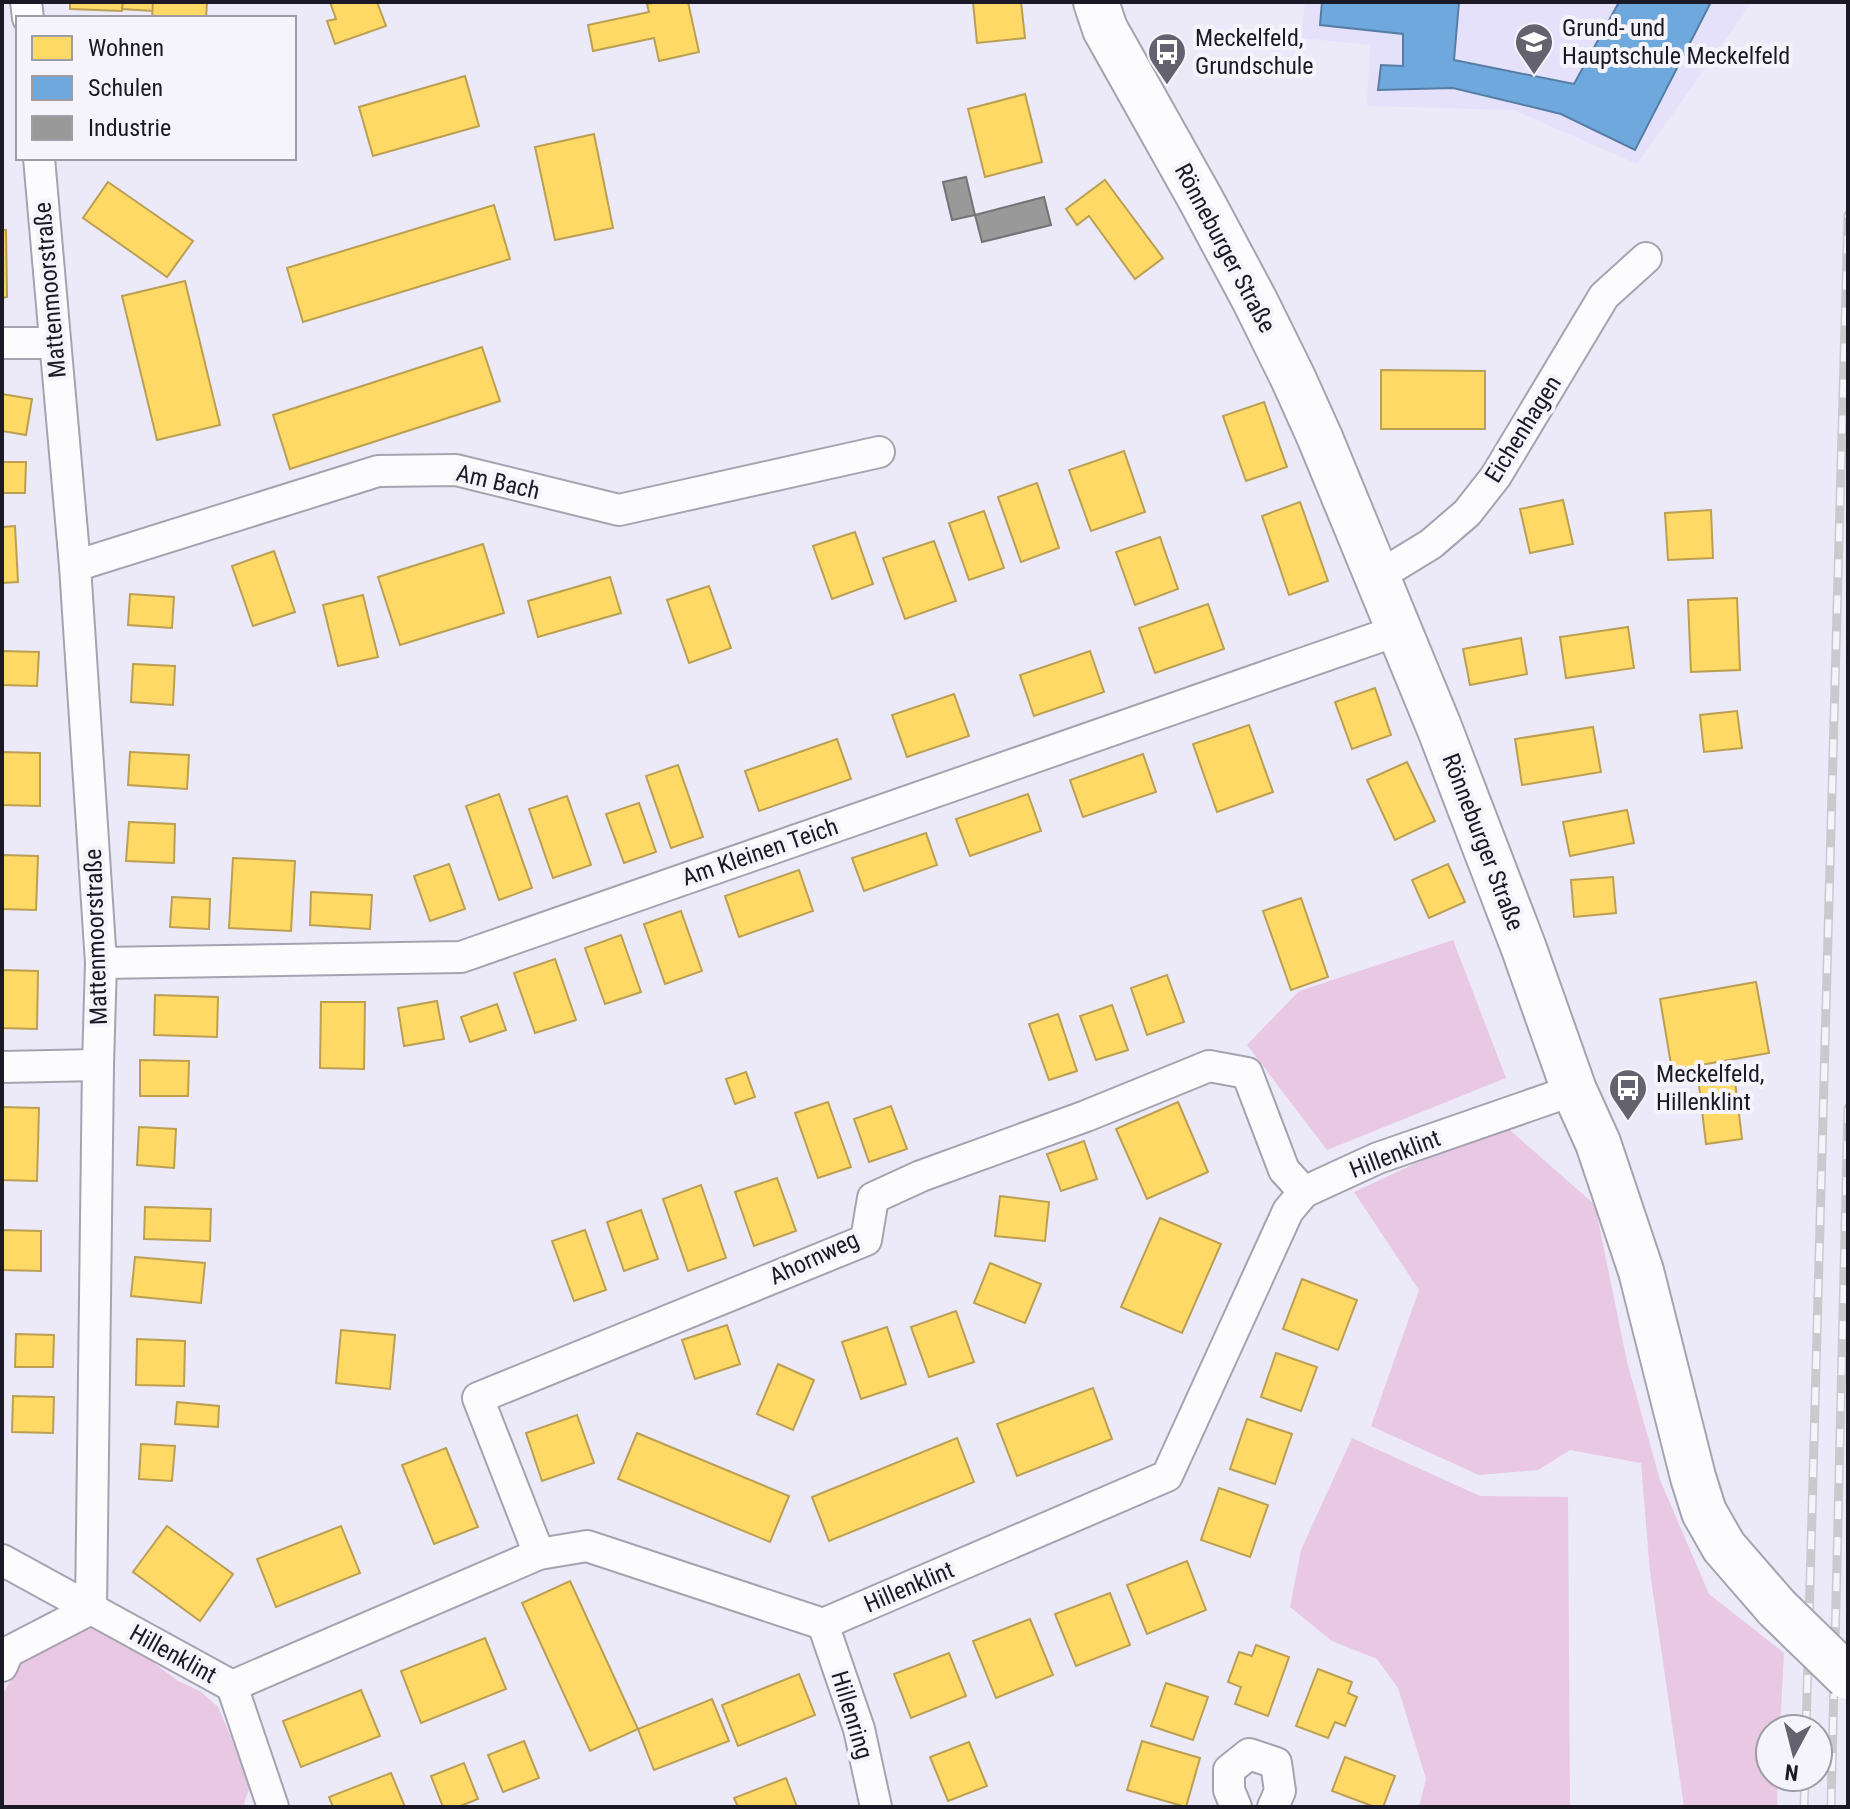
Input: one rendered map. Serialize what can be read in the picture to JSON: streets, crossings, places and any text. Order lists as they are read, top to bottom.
{
  "streets": {
    "street": [
      "Rönneburger Straße",
      "Mattenmoorstraße",
      "Eichenhagen",
      "Am Bach",
      "Am Kleinen Teich",
      "Hillenklint",
      "Ahornweg",
      "Hillenring"
    ]
  },
  "crossings": [
    ["Rönneburger Straße", "Eichenhagen"],
    ["Rönneburger Straße", "Am Kleinen Teich"],
    ["Rönneburger Straße", "Hillenklint"],
    ["Mattenmoorstraße", "Am Bach"],
    ["Mattenmoorstraße", "Am Kleinen Teich"],
    ["Mattenmoorstraße", "Hillenklint"],
    ["Hillenklint", "Ahornweg"],
    ["Hillenklint", "Hillenring"]
  ],
  "places": {
    "school or university": ["Grund- und Hauptschule Meckelfeld"],
    "bus stop": ["Meckelfeld, Grundschule", "Meckelfeld, Hillenklint"]
  },
  "legend": ["Wohnen", "Schulen", "Industrie"],
  "north": "bottom"
}
